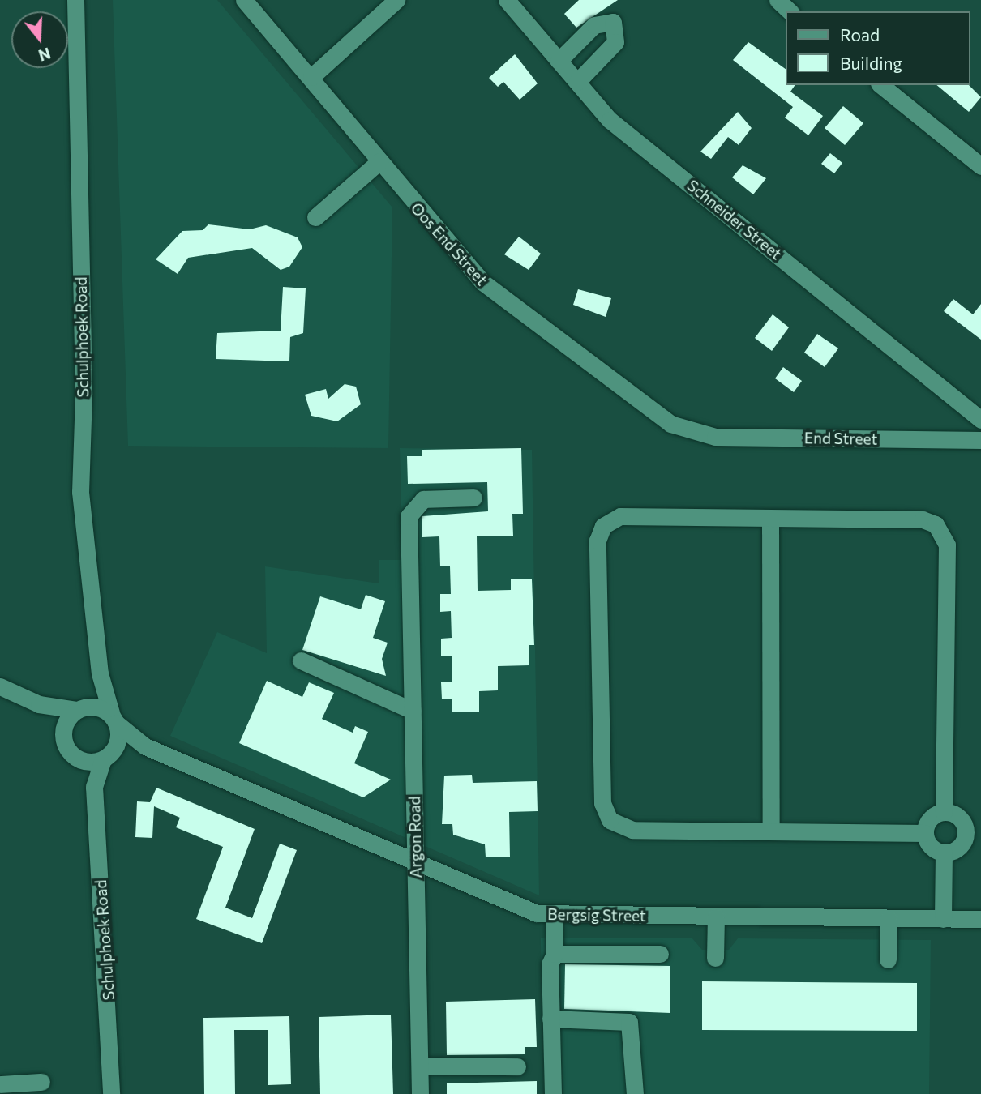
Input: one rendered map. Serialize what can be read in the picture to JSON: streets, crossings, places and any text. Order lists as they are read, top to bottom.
{
  "streets": {
    "street": [
      "Schneider Street",
      "Oos End Street",
      "Schulphoek Road",
      "End Street",
      "Argon Road",
      "Bergsig Street"
    ]
  },
  "crossings": [
    ["Oos End Street", "End Street"],
    ["Schulphoek Road", "Bergsig Street"],
    ["Argon Road", "Bergsig Street"]
  ],
  "legend": ["Road", "Building"],
  "north": "bottom"
}
